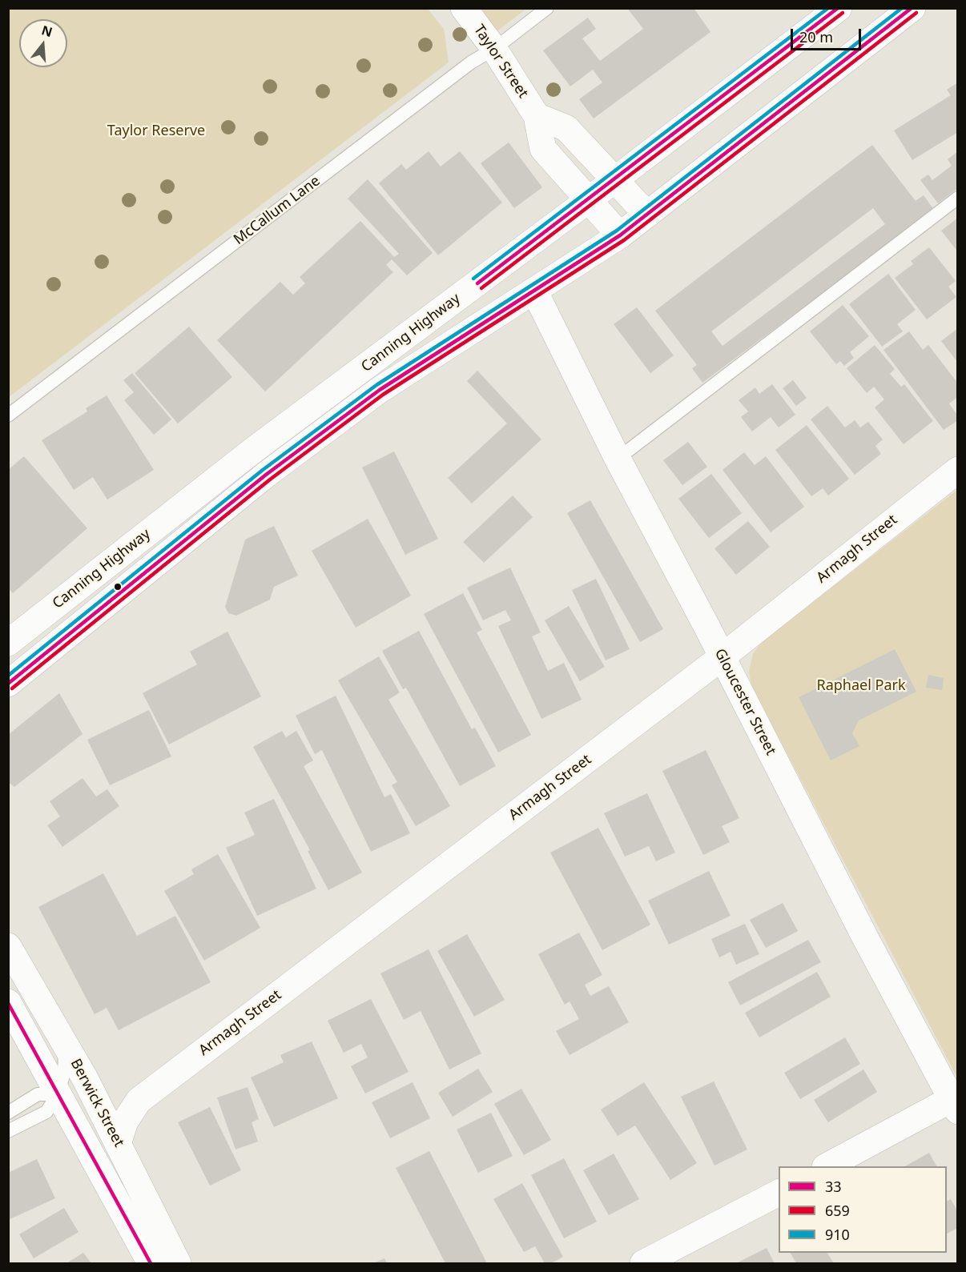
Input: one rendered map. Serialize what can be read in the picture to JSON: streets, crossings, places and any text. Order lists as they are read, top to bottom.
{
  "streets": {
    "main road": [
      "Taylor Street",
      "Canning Highway",
      "Armagh Street",
      "Gloucester Street",
      "Berwick Street"
    ],
    "lane": ["McCallum Lane"]
  },
  "crossings": [
    ["Taylor Street", "McCallum Lane"],
    ["Taylor Street", "Canning Highway"],
    ["Canning Highway", "Gloucester Street"],
    ["Armagh Street", "Gloucester Street"],
    ["Armagh Street", "Berwick Street"]
  ],
  "parks": ["Taylor Reserve", "Raphael Park"],
  "lines": ["transit line 33", "transit line 910", "transit line 659"],
  "legend": ["33", "659", "910"],
  "scale_bar": "20 m",
  "north": "top"
}
